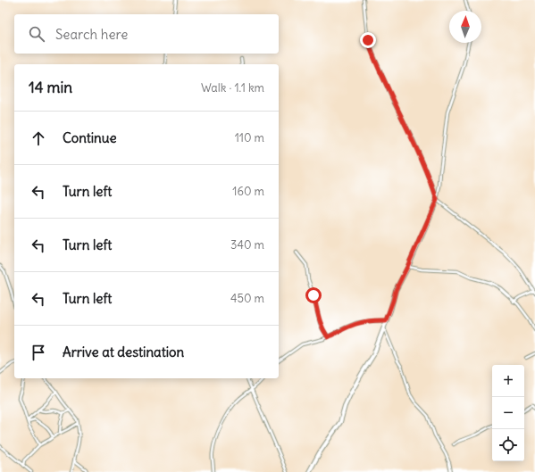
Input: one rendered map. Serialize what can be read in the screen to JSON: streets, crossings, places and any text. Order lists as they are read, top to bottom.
{
  "north": "top",
  "page": {
    "search": "Search here",
    "heading": ["14 min", "Walk · 1.1 km"],
    "list": [
      ["Continue", "110 m"],
      ["Turn left", "160 m"],
      ["Turn left", "340 m"],
      ["Turn left", "450 m"],
      "Arrive at destination"
    ],
    "map_buttons": ["+", "−"]
  }
}
